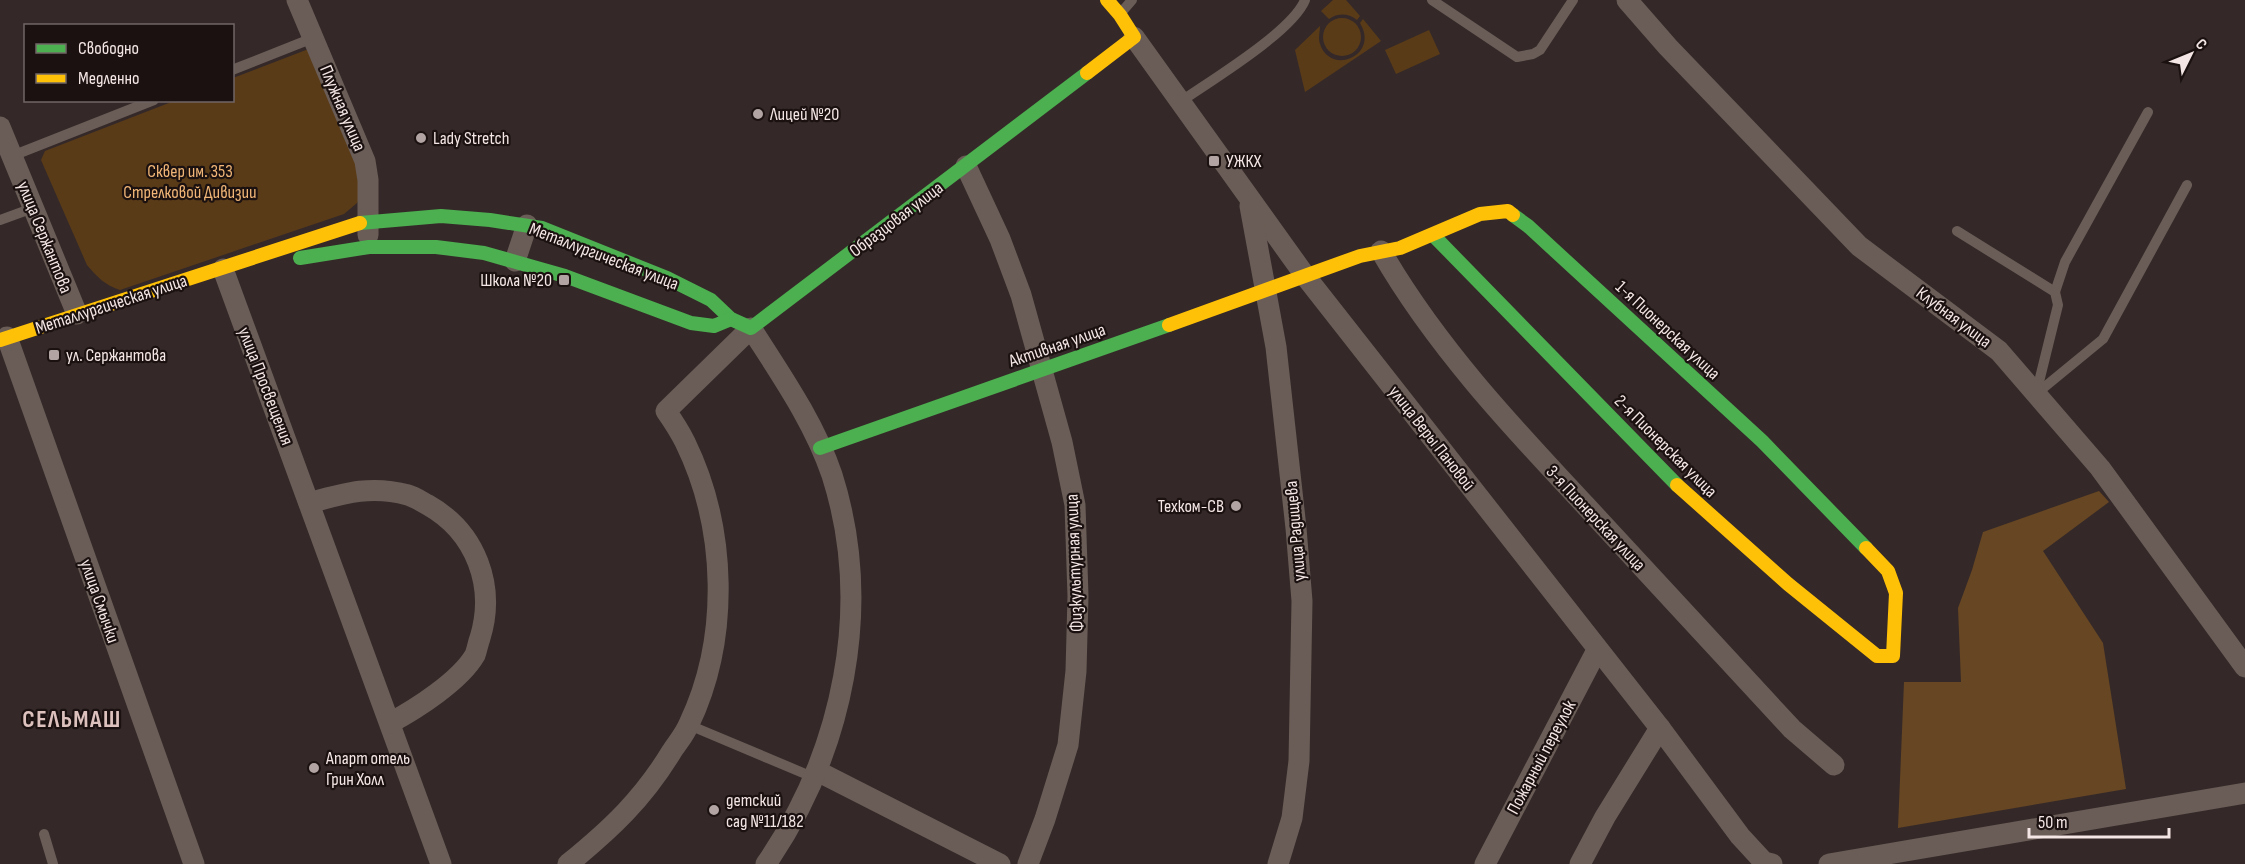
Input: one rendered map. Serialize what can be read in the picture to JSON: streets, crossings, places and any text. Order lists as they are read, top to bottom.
{
  "streets": {
    "street": [
      "Плужная улица",
      "Образцовая улица",
      "улица Сержантова",
      "Металлургическая улица",
      "Клубная улица",
      "1-я Пионерская улица",
      "Активная улица",
      "улица Просвещения",
      "улица Веры Пановой",
      "2-я Пионерская улица",
      "3-я Пионерская улица",
      "улица Радищева",
      "Физкультурная улица",
      "улица Смычки",
      "Пожарный переулок"
    ]
  },
  "crossings": [
    ["Плужная улица", "Металлургическая улица"],
    ["Образцовая улица", "Металлургическая улица"],
    ["Образцовая улица", "улица Веры Пановой"],
    ["Образцовая улица", "Физкультурная улица"],
    ["улица Сержантова", "Металлургическая улица"],
    ["Металлургическая улица", "улица Просвещения"],
    ["Металлургическая улица", "улица Смычки"],
    ["1-я Пионерская улица", "Активная улица"],
    ["1-я Пионерская улица", "улица Веры Пановой"],
    ["1-я Пионерская улица", "2-я Пионерская улица"],
    ["1-я Пионерская улица", "3-я Пионерская улица"],
    ["Активная улица", "улица Веры Пановой"],
    ["Активная улица", "улица Радищева"],
    ["Активная улица", "Физкультурная улица"],
    ["улица Веры Пановой", "улица Радищева"],
    ["улица Веры Пановой", "Пожарный переулок"]
  ],
  "districts": ["СЕЛЬМАШ"],
  "parks": ["Сквер им. 353 Стрелковой Дивизии"],
  "places": {
    "other": [
      "Лицей №20",
      "Lady Stretch",
      "Техком-СВ",
      "Апарт отель Грин Холл",
      "детский сад №11/182"
    ],
    "transit": ["УЖКХ", "Школа №20", "ул. Сержантова"]
  },
  "legend": ["Свободно", "Медленно"],
  "scale_bar": "50 m",
  "north": "top right"
}
